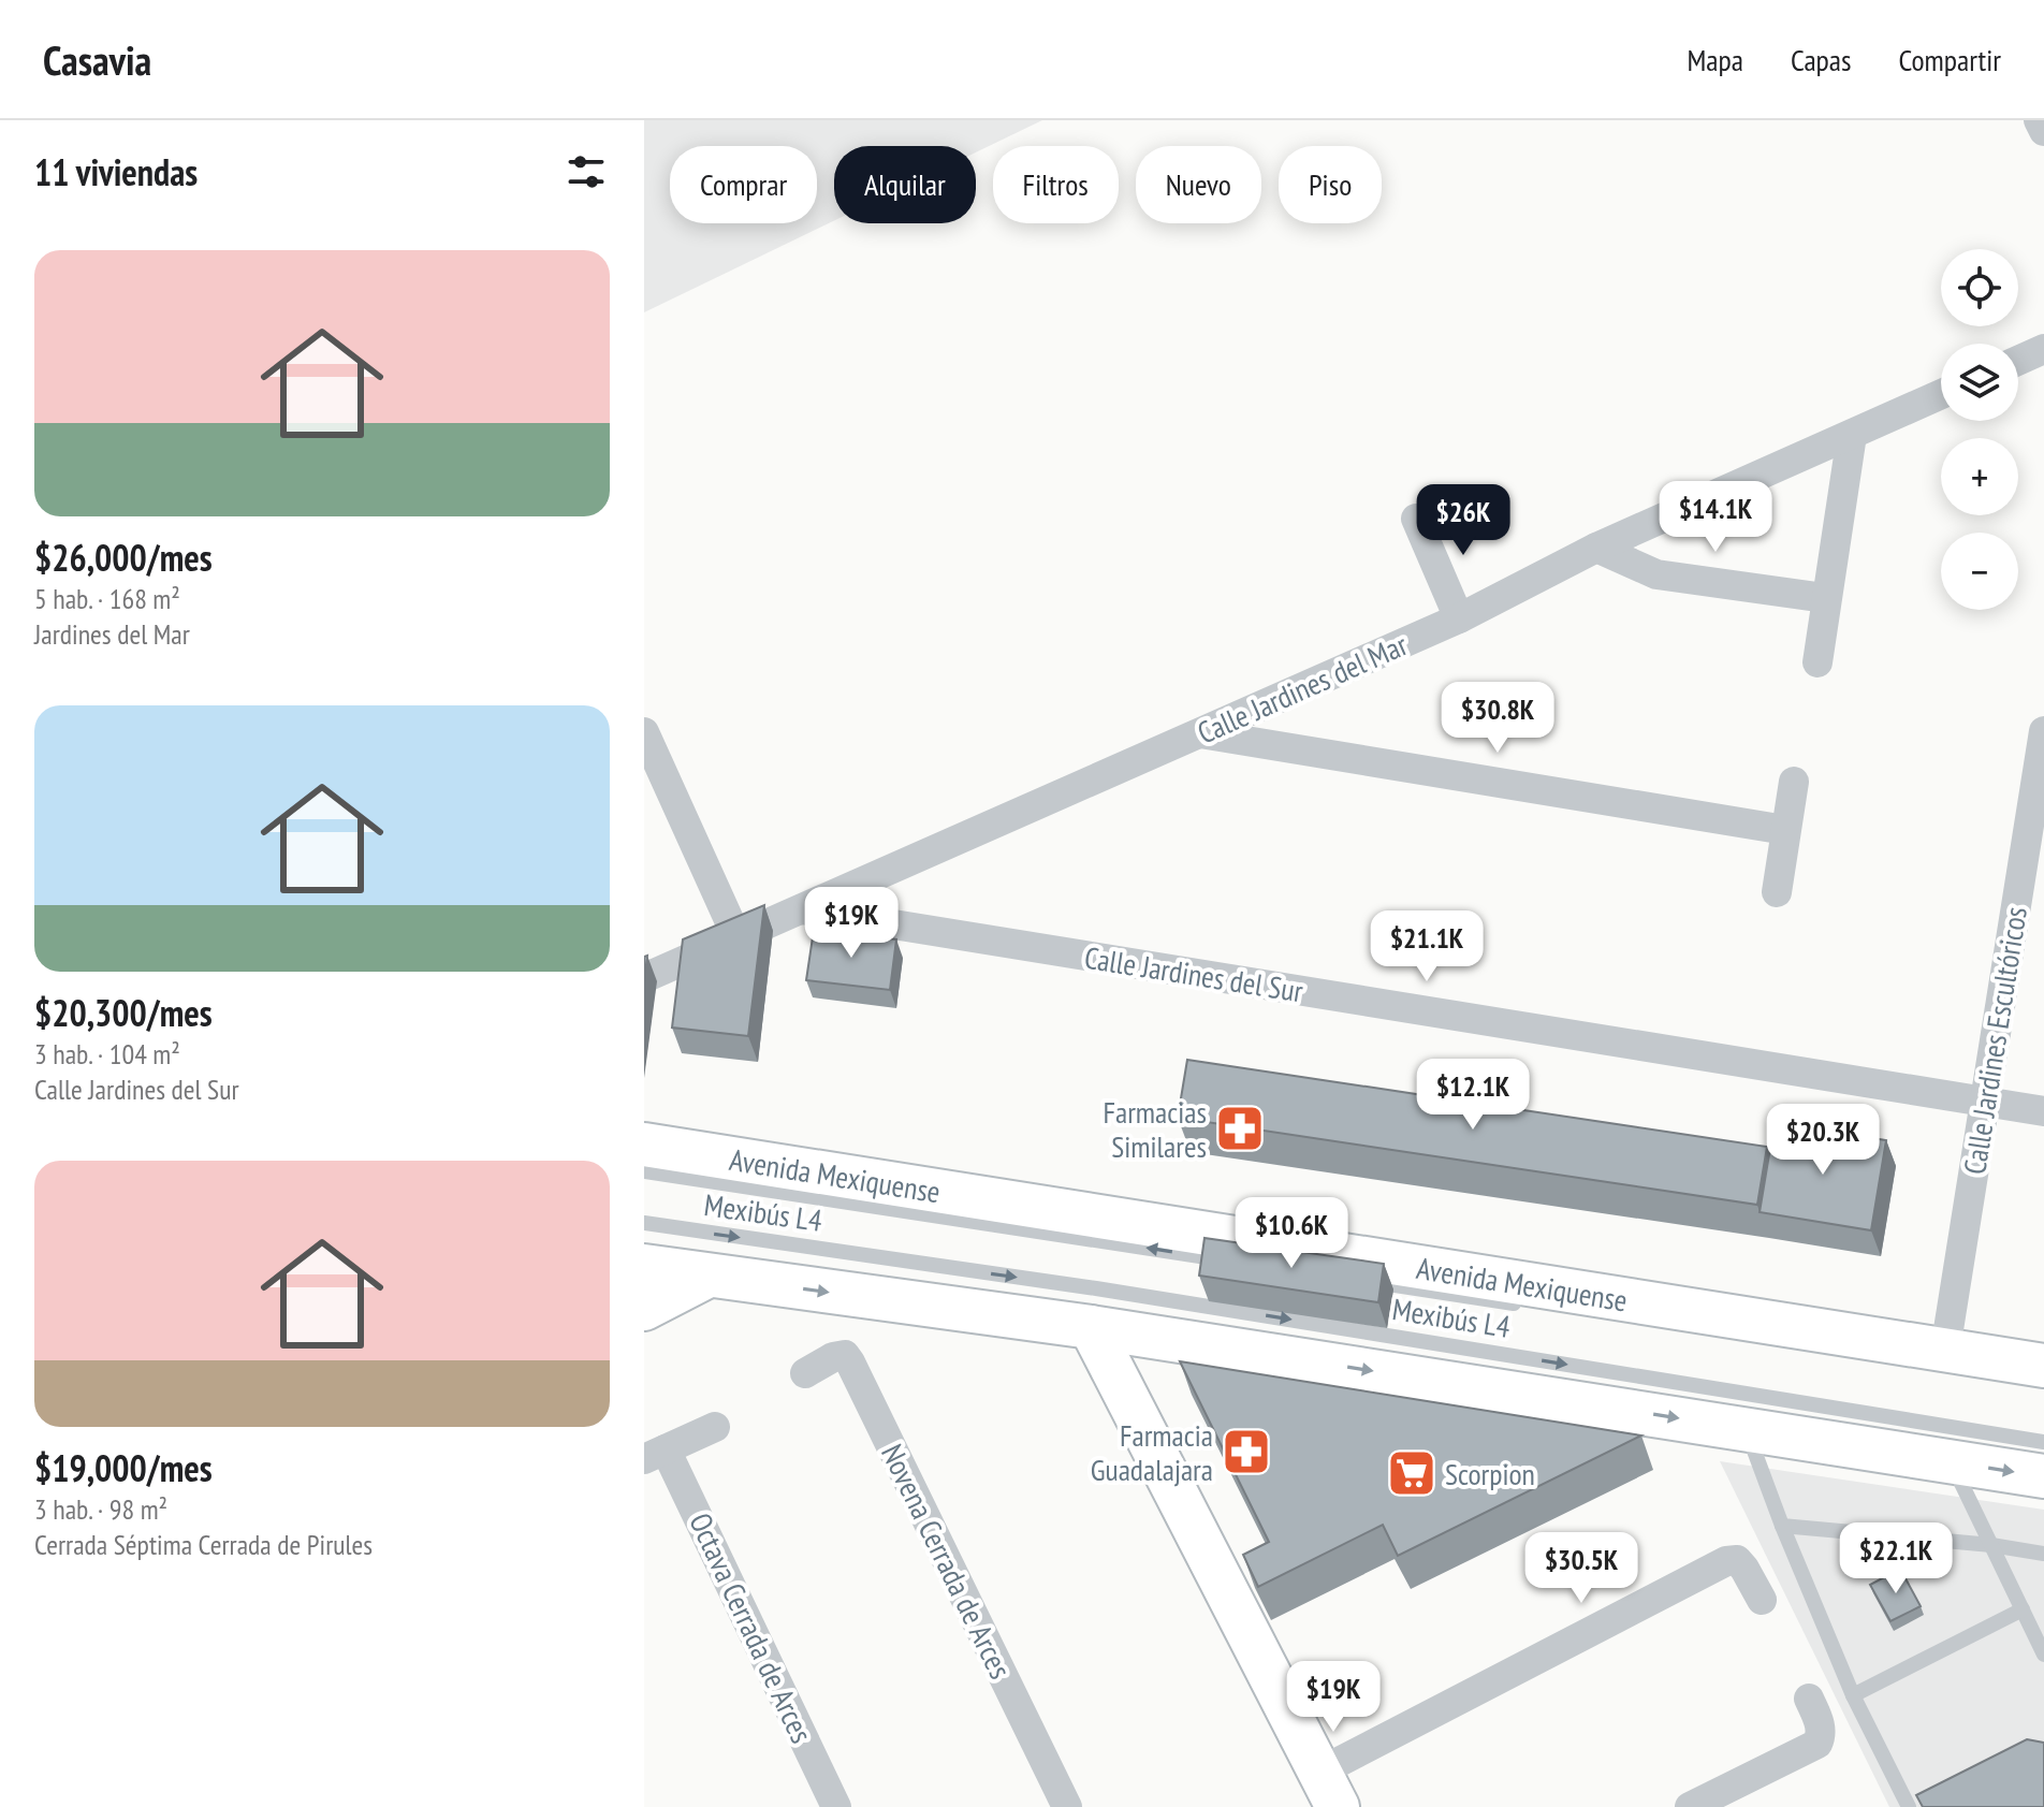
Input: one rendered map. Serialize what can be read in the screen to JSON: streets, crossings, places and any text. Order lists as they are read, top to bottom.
{
  "streets": {
    "main road": ["Avenida Mexiquense"],
    "street": [
      "Calle Jardines del Mar",
      "Calle Jardines del Sur",
      "Calle Jardines Escultóricos",
      "Novena Cerrada de Arces",
      "Octava Cerrada de Arces"
    ],
    "lane": ["Mexibús L4"]
  },
  "crossings": [
    ["Calle Jardines del Mar", "Calle Jardines del Sur"],
    ["Calle Jardines del Sur", "Calle Jardines Escultóricos"],
    ["Calle Jardines Escultóricos", "Avenida Mexiquense"]
  ],
  "places": {
    "pharmacy": ["Farmacias Similares", "Farmacia Guadalajara"],
    "supermarket": ["Scorpion"]
  },
  "page": {
    "header": "Casavia",
    "nav": ["Mapa", "Capas", "Compartir"],
    "heading": "11 viviendas",
    "chip": [
      "Comprar",
      "Alquilar",
      "Filtros",
      "Nuevo",
      "Piso"
    ],
    "list": [
      {
        "name": "$26,000/mes",
        "note": "5 hab. · 168 m² · Jardines del Mar"
      },
      {
        "name": "$20,300/mes",
        "note": "3 hab. · 104 m² · Calle Jardines del Sur"
      },
      {
        "name": "$19,000/mes",
        "note": "3 hab. · 98 m² · Cerrada Séptima Cerrada de Pirules"
      }
    ],
    "map_buttons": ["+", "−"],
    "price": [
      "$14.1K",
      "$26K",
      "$30.8K",
      "$19K",
      "$21.1K",
      "$12.1K",
      "$20.3K",
      "$10.6K",
      "$22.1K",
      "$30.5K",
      "$19K"
    ]
  }
}
